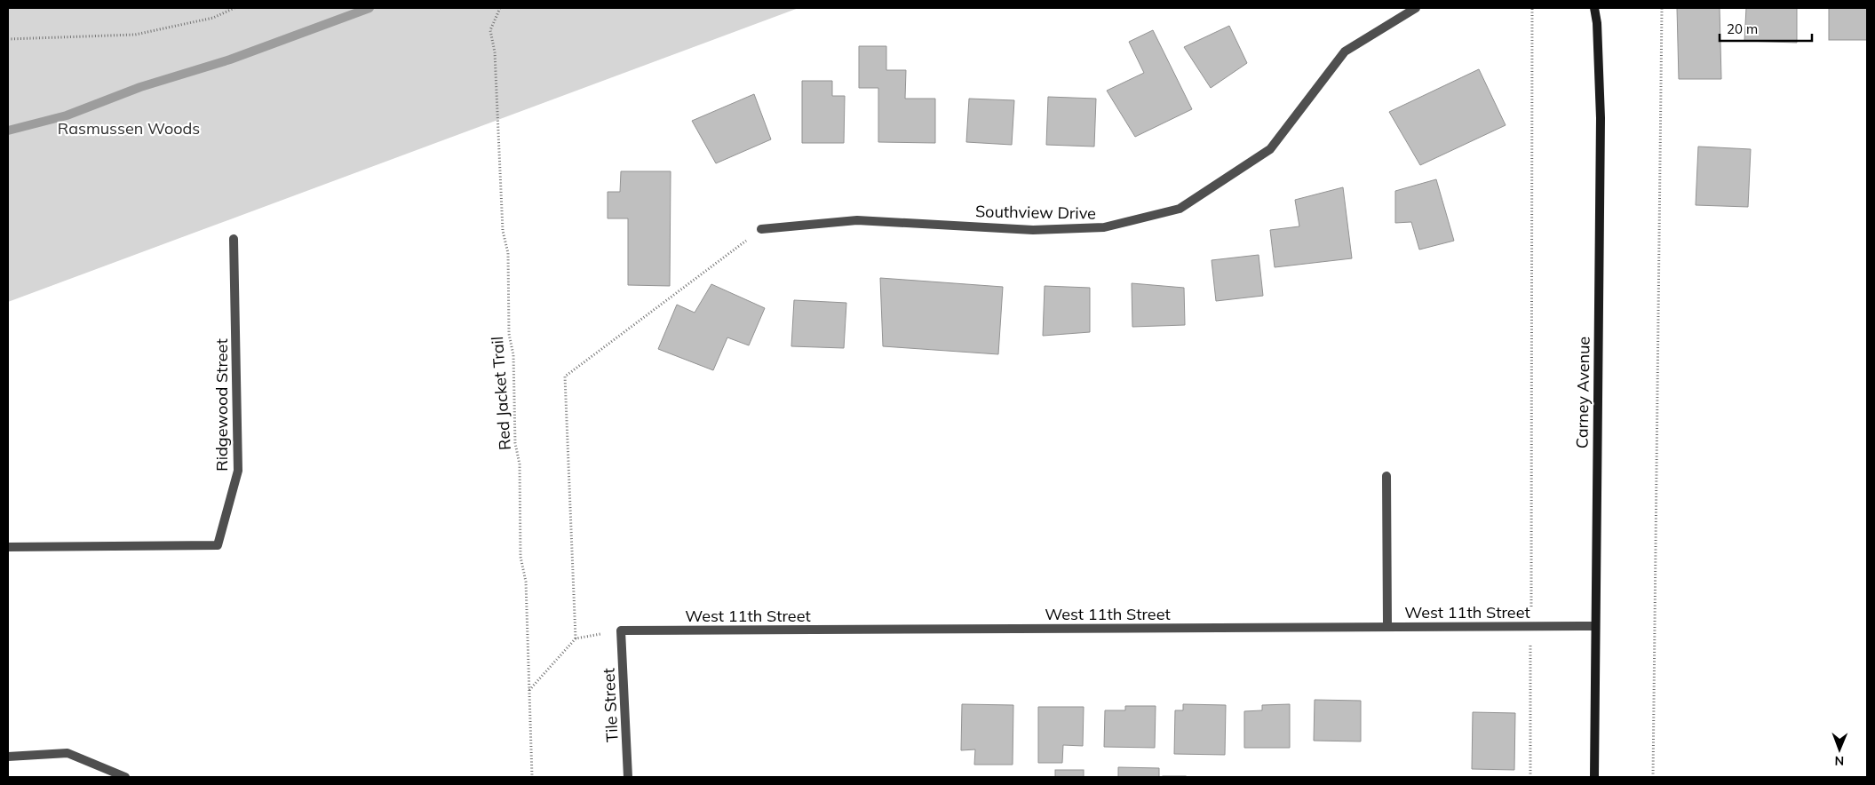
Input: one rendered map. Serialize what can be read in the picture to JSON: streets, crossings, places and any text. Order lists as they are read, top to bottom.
{
  "streets": {
    "main road": ["Carney Avenue"],
    "street": [
      "Southview Drive",
      "Ridgewood Street",
      "West 11th Street",
      "Tile Street"
    ],
    "path": ["Red Jacket Trail"]
  },
  "crossings": [
    ["Carney Avenue", "West 11th Street"],
    ["West 11th Street", "Tile Street"]
  ],
  "parks": ["Rasmussen Woods"],
  "scale_bar": "20 m",
  "north": "bottom"
}
